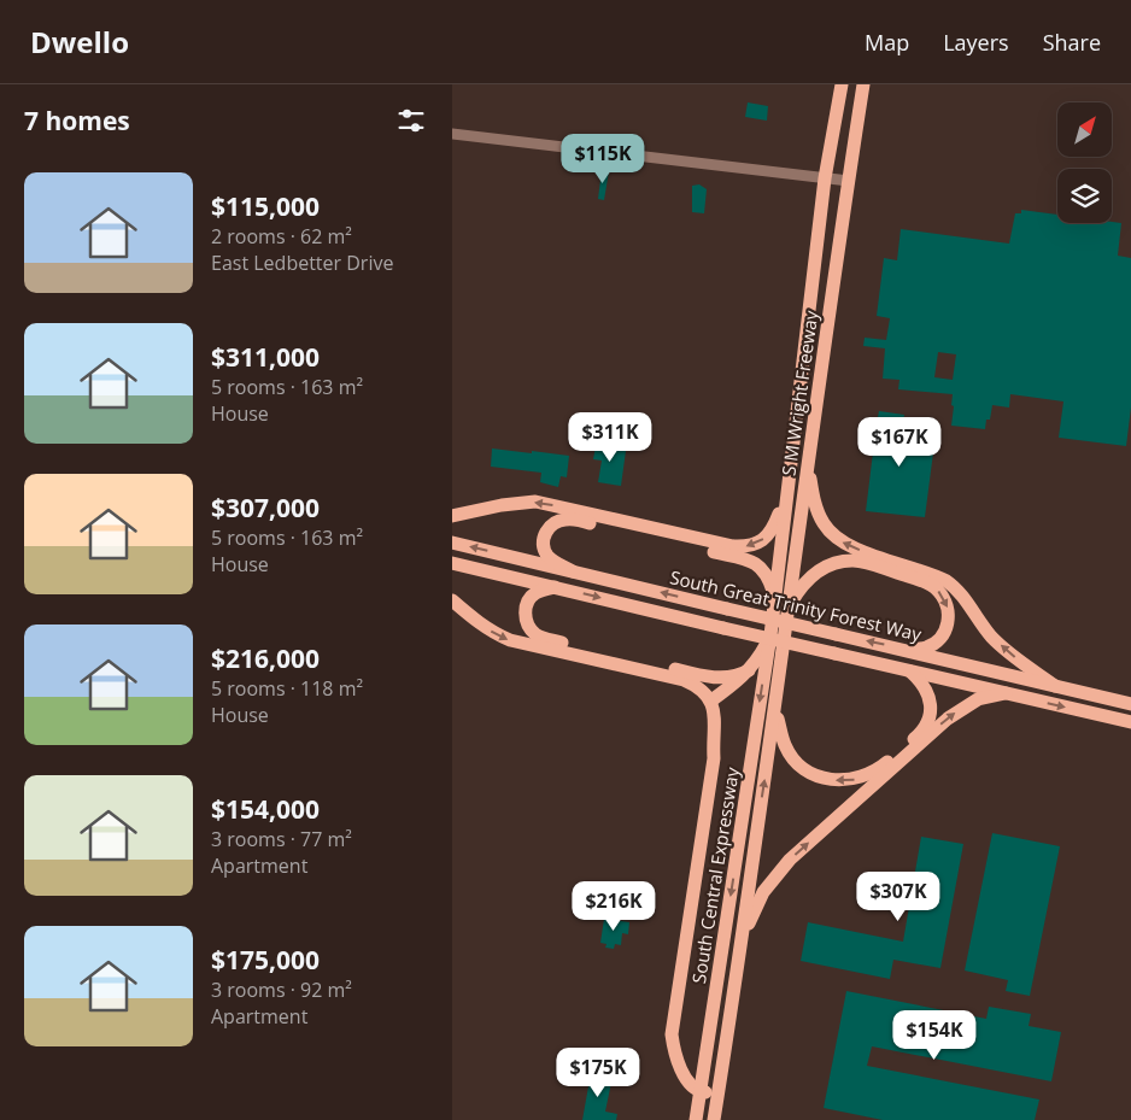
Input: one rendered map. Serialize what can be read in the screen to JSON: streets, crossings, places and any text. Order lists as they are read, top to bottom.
{
  "streets": {
    "main road": ["S M Wright Freeway", "South Great Trinity Forest Way", "South Central Expressway"]
  },
  "crossings": [
    ["S M Wright Freeway", "South Central Expressway"]
  ],
  "north": "top right",
  "page": {
    "header": "Dwello",
    "nav": ["Map", "Layers", "Share"],
    "heading": "7 homes",
    "price": [
      "$115K",
      "$311K",
      "$167K",
      "$307K",
      "$216K",
      "$154K",
      "$175K"
    ],
    "list": [
      {
        "name": "$115,000",
        "note": "2 rooms · 62 m² · East Ledbetter Drive"
      },
      {
        "name": "$311,000",
        "note": "5 rooms · 163 m² · House"
      },
      {
        "name": "$307,000",
        "note": "5 rooms · 163 m² · House"
      },
      {
        "name": "$216,000",
        "note": "5 rooms · 118 m² · House"
      },
      {
        "name": "$154,000",
        "note": "3 rooms · 77 m² · Apartment"
      },
      {
        "name": "$175,000",
        "note": "3 rooms · 92 m² · Apartment"
      }
    ]
  }
}
